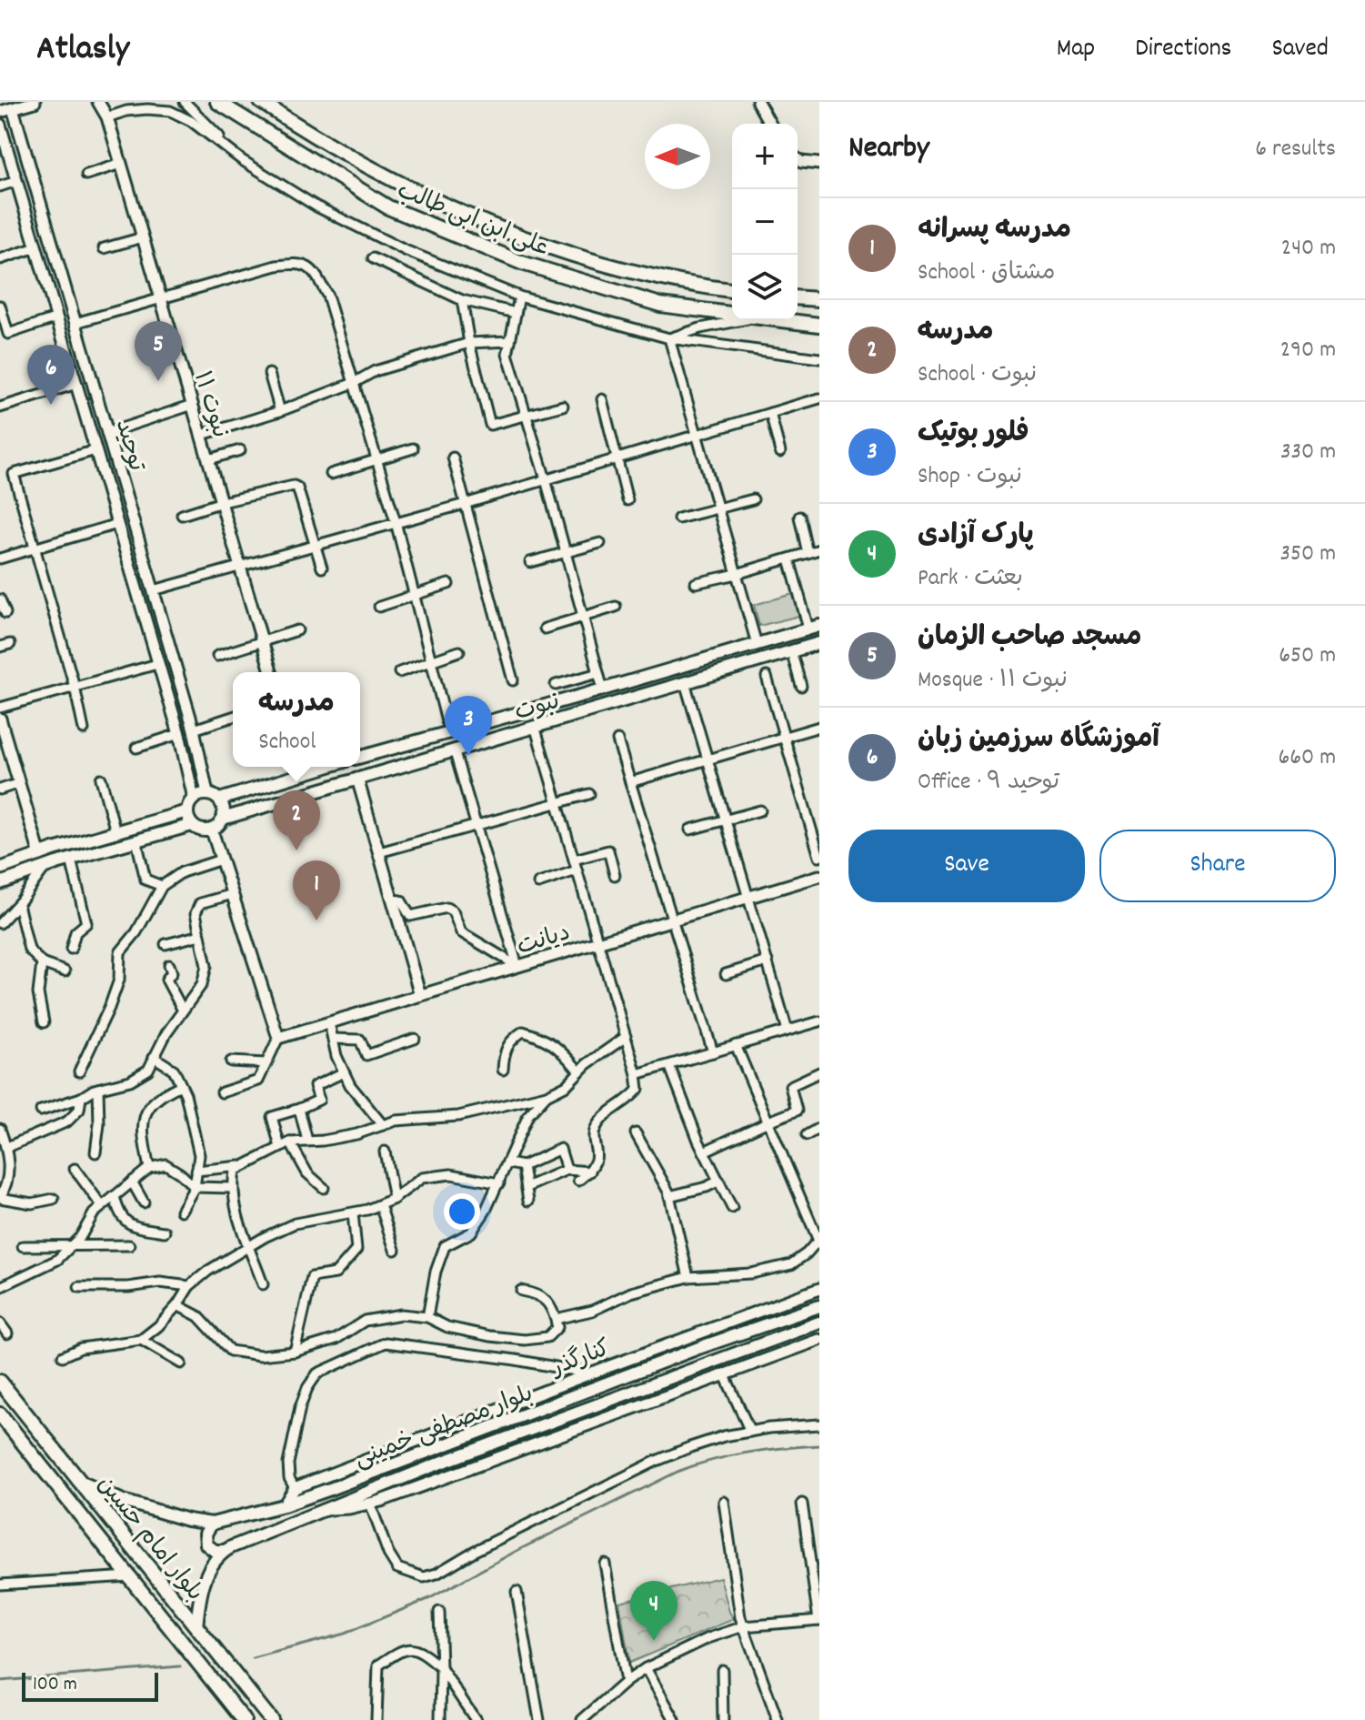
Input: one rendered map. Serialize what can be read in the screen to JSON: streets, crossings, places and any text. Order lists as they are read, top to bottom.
{
  "streets": {
    "main road": [
      "علی ابن ابی طالب",
      "نبوت",
      "بلوار مصطفی خمینی",
      "بلوار امام حسین"
    ],
    "street": [
      "نبوت ۱۱",
      "توحید",
      "دیانت",
      "کنارگذر"
    ]
  },
  "crossings": [
    ["توحید", "نبوت"],
    ["بلوار مصطفی خمینی", "بلوار امام حسین"]
  ],
  "scale_bar": "100 m",
  "north": "left",
  "page": {
    "header": "Atlasly",
    "nav": ["Map", "Directions", "Saved"],
    "heading": ["Nearby", "6 results"],
    "map_buttons": ["+", "−"],
    "list": [
      {
        "mark": "1",
        "name": "مدرسه پسرانه",
        "note": "School · مشتاق",
        "value": "240 m"
      },
      {
        "mark": "2",
        "name": "مدرسه",
        "note": "School · نبوت",
        "value": "290 m"
      },
      {
        "mark": "3",
        "name": "فلور بوتیک",
        "note": "Shop · نبوت",
        "value": "330 m"
      },
      {
        "mark": "4",
        "name": "پارک آزادی",
        "note": "Park · بعثت",
        "value": "350 m"
      },
      {
        "mark": "5",
        "name": "مسجد صاحب الزمان",
        "note": "Mosque · نبوت ۱۱",
        "value": "650 m"
      },
      {
        "mark": "6",
        "name": "آموزشگاه سرزمین زبان",
        "note": "Office · توحید ۹",
        "value": "660 m"
      }
    ],
    "pins": [
      "5",
      "6",
      "3",
      "2",
      "1",
      "4"
    ],
    "popup": ["مدرسه", "School"],
    "buttons": ["Save", "Share"],
    "scale": "100 m"
  }
}
